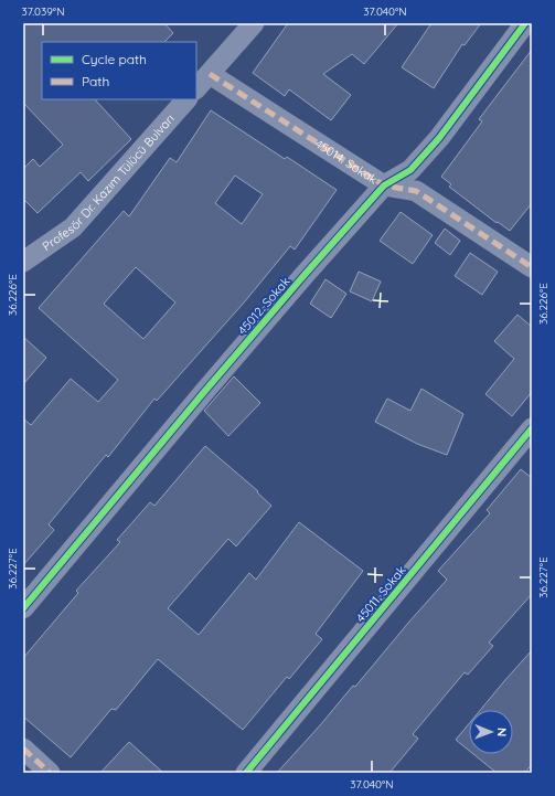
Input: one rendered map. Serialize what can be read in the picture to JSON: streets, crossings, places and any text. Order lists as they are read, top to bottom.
{
  "streets": {
    "street": [
      "45014. Sokak",
      "Profesör Dr. Kazım Tülücü Bulvarı",
      "45012. Sokak",
      "45011. Sokak"
    ]
  },
  "crossings": [
    ["45014. Sokak", "45012. Sokak"]
  ],
  "legend": ["Cycle path", "Path"],
  "north": "right",
  "coordinates": [
    "37.039°N",
    "37.040°N",
    "36.226°E",
    "36.227°E"
  ]
}
